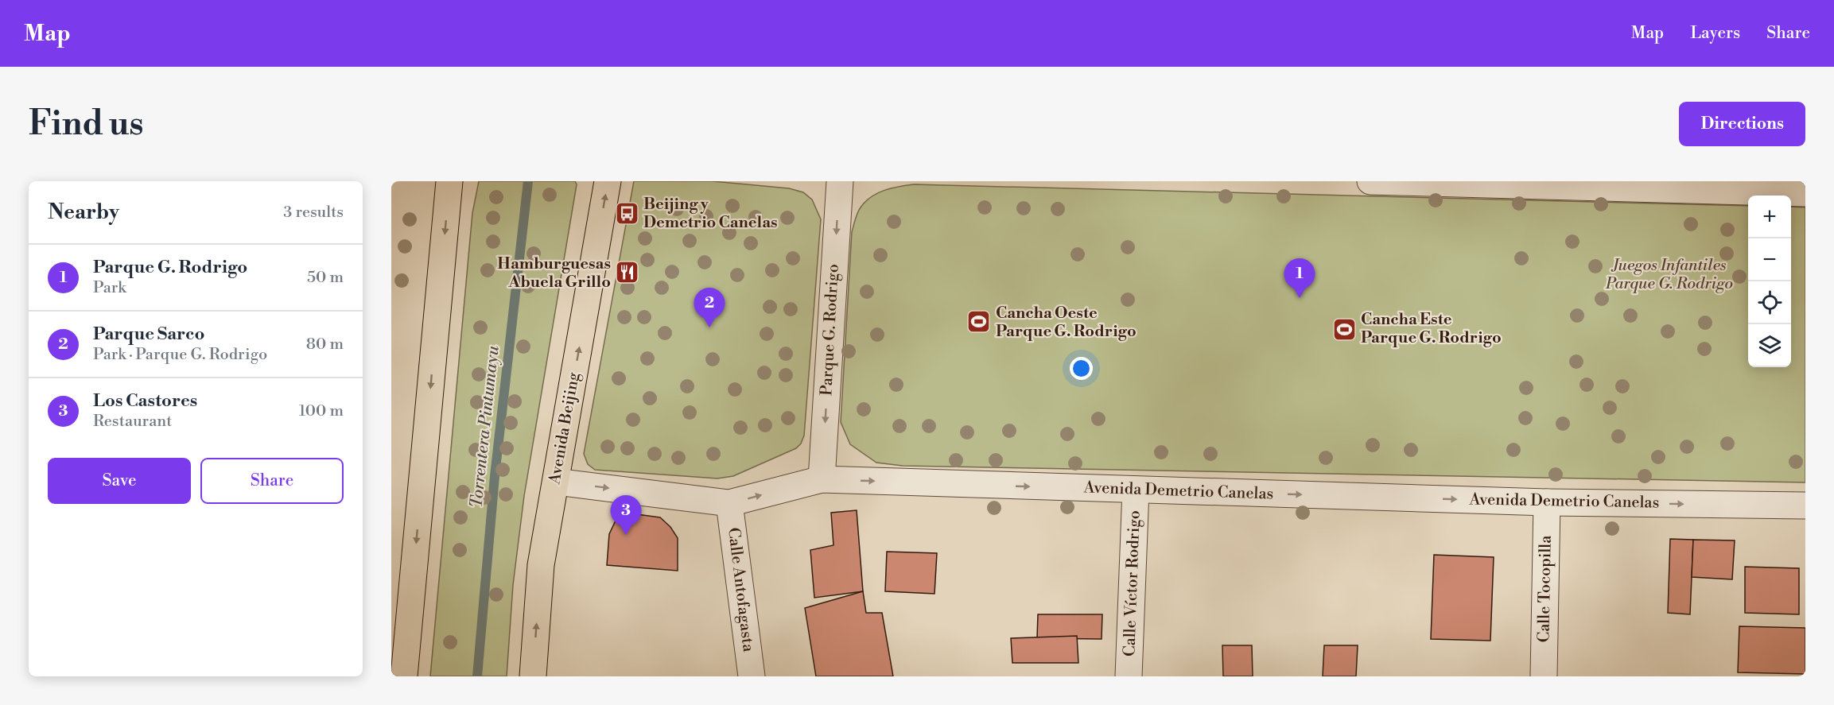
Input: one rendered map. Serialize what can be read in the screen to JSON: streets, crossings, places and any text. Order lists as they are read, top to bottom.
{
  "streets": {
    "main road": ["Avenida Beijing"],
    "street": [
      "Parque G. Rodrigo",
      "Avenida Demetrio Canelas",
      "Calle Víctor Rodrigo",
      "Calle Tocopilla",
      "Calle Antofagasta"
    ]
  },
  "crossings": [
    ["Parque G. Rodrigo", "Avenida Demetrio Canelas"],
    ["Avenida Beijing", "Avenida Demetrio Canelas"],
    ["Avenida Demetrio Canelas", "Calle Víctor Rodrigo"],
    ["Avenida Demetrio Canelas", "Calle Tocopilla"],
    ["Avenida Demetrio Canelas", "Calle Antofagasta"]
  ],
  "one_way": ["Parque G. Rodrigo", "Avenida Demetrio Canelas"],
  "water": ["Torrentera Pintumayu"],
  "parks": ["Juegos Infantiles Parque G. Rodrigo"],
  "places": {
    "bus stop": ["Beijing y Demetrio Canelas"],
    "restaurant": ["Hamburguesas Abuela Grillo"],
    "sports": ["Cancha Oeste Parque G. Rodrigo", "Cancha Este Parque G. Rodrigo"]
  },
  "page": {
    "header": "Map",
    "nav": ["Map", "Layers", "Share"],
    "buttons": [
      "Directions",
      ["Save", "Share"]
    ],
    "title": "Find us",
    "heading": ["Nearby", "3 results"],
    "map_buttons": ["+", "−"],
    "list": [
      {
        "mark": "1",
        "name": "Parque G. Rodrigo",
        "note": "Park",
        "value": "50 m"
      },
      {
        "mark": "2",
        "name": "Parque Sarco",
        "note": "Park · Parque G. Rodrigo",
        "value": "80 m"
      },
      {
        "mark": "3",
        "name": "Los Castores",
        "note": "Restaurant",
        "value": "100 m"
      }
    ],
    "pins": ["1", "2", "3"]
  }
}
